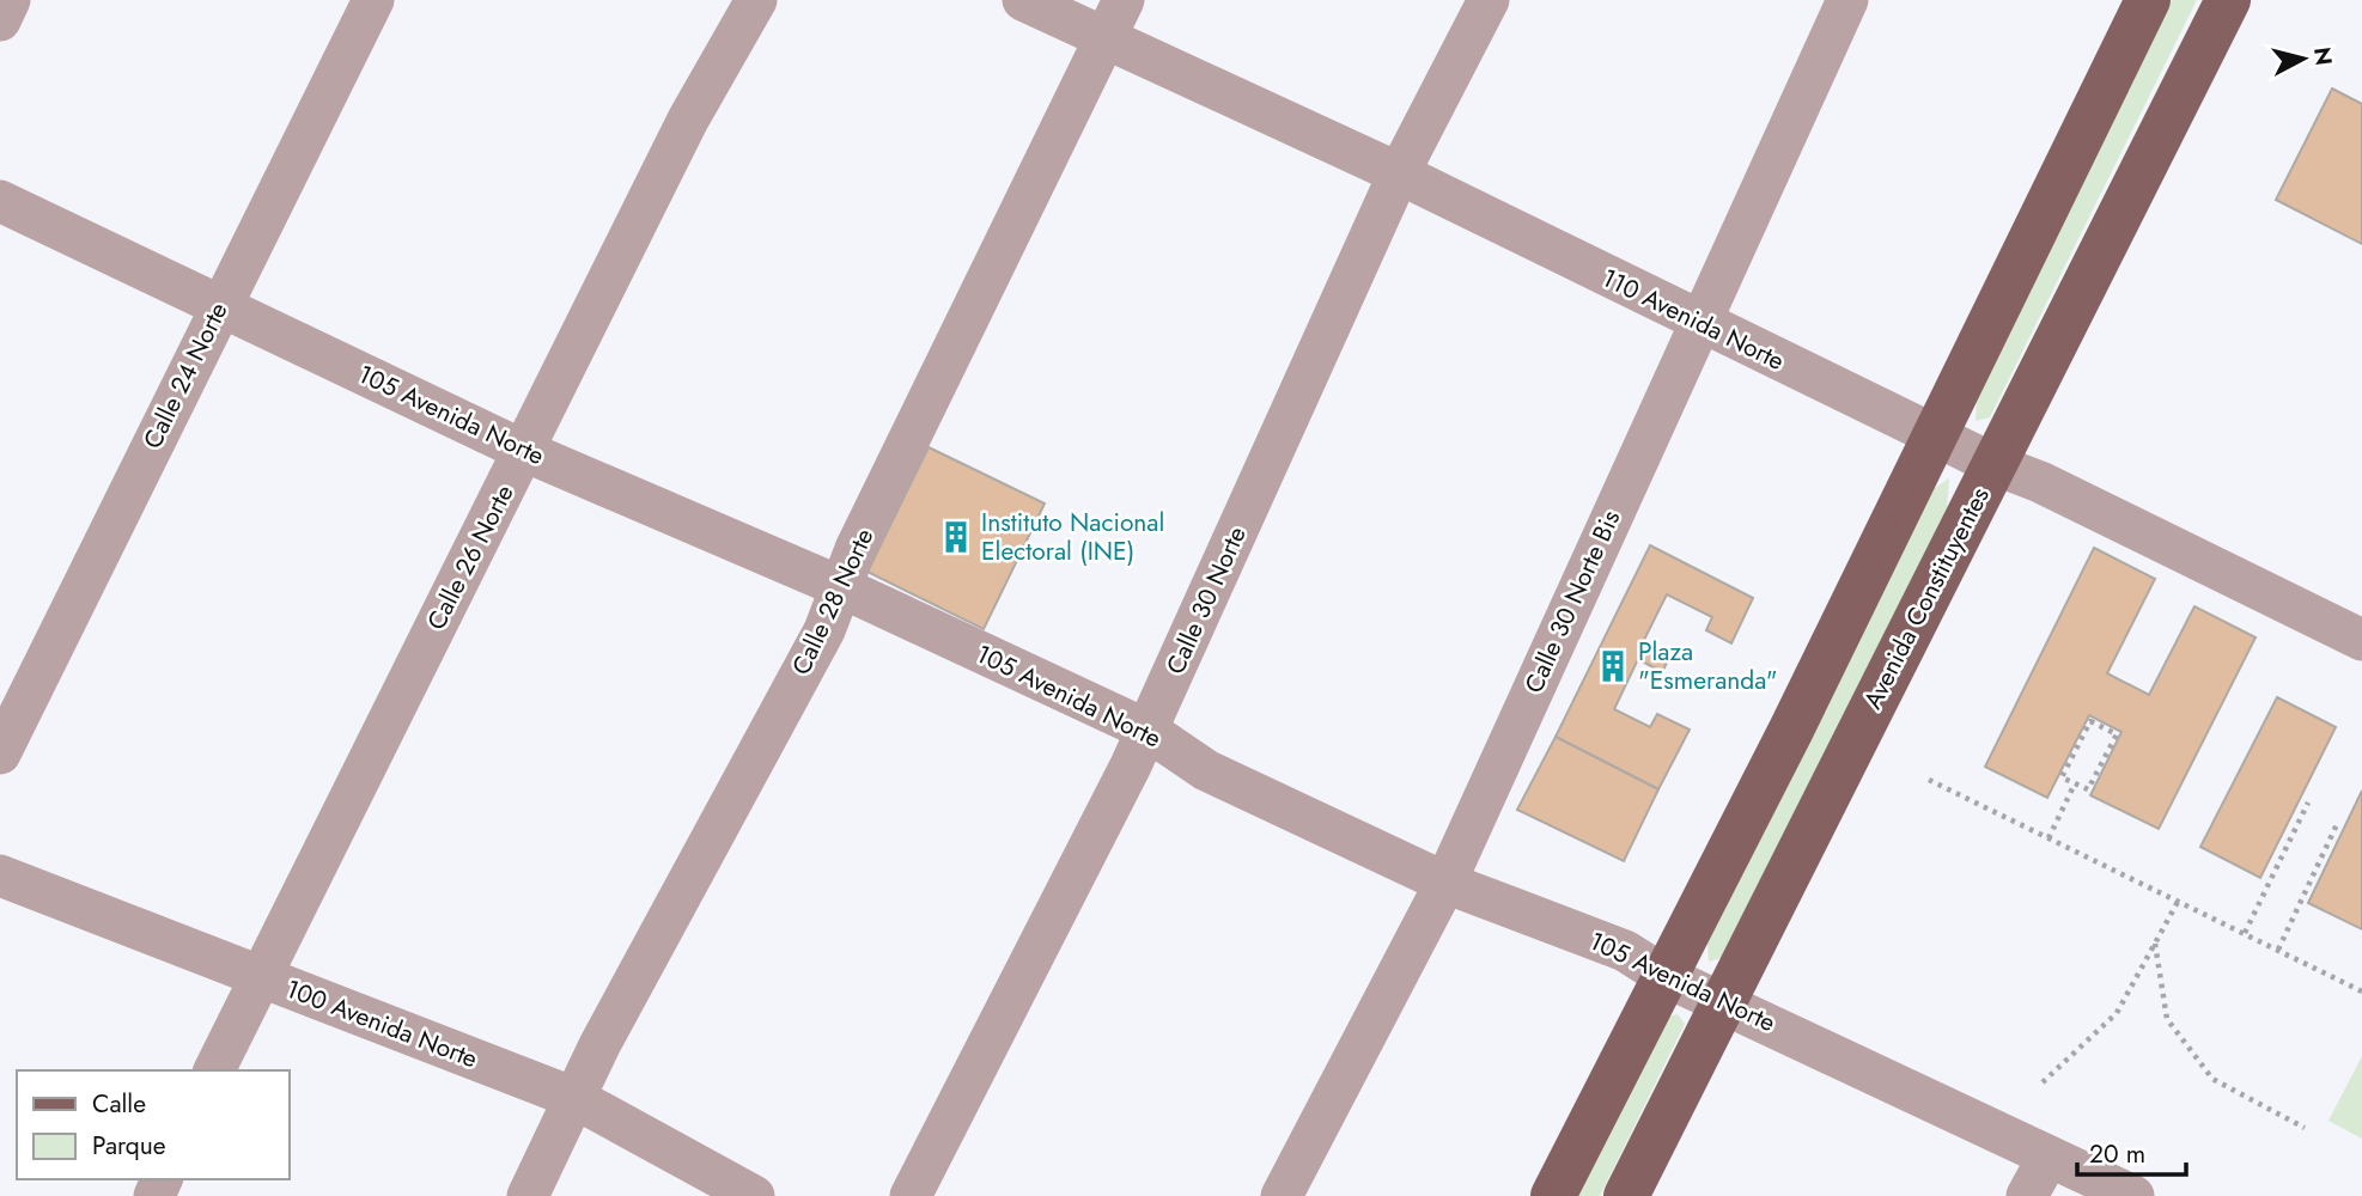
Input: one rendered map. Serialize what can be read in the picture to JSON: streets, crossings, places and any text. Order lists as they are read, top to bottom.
{
  "streets": {
    "main road": ["Avenida Constituyentes"],
    "street": [
      "110 Avenida Norte",
      "Calle 24 Norte",
      "105 Avenida Norte",
      "Calle 26 Norte",
      "Calle 30 Norte",
      "Calle 28 Norte",
      "Calle 30 Norte Bis",
      "100 Avenida Norte"
    ]
  },
  "crossings": [
    ["110 Avenida Norte", "Avenida Constituyentes"],
    ["110 Avenida Norte", "Calle 30 Norte"],
    ["110 Avenida Norte", "Calle 28 Norte"],
    ["110 Avenida Norte", "Calle 30 Norte Bis"],
    ["Calle 24 Norte", "105 Avenida Norte"],
    ["105 Avenida Norte", "Calle 26 Norte"],
    ["105 Avenida Norte", "Avenida Constituyentes"],
    ["105 Avenida Norte", "Calle 30 Norte"],
    ["105 Avenida Norte", "Calle 28 Norte"],
    ["105 Avenida Norte", "Calle 30 Norte Bis"],
    ["Calle 26 Norte", "100 Avenida Norte"],
    ["Calle 28 Norte", "100 Avenida Norte"]
  ],
  "places": {
    "building": ["Instituto Nacional Electoral (INE)", "Plaza \"Esmeranda\""]
  },
  "legend": ["Calle", "Parque"],
  "scale_bar": "20 m",
  "north": "right"
}
